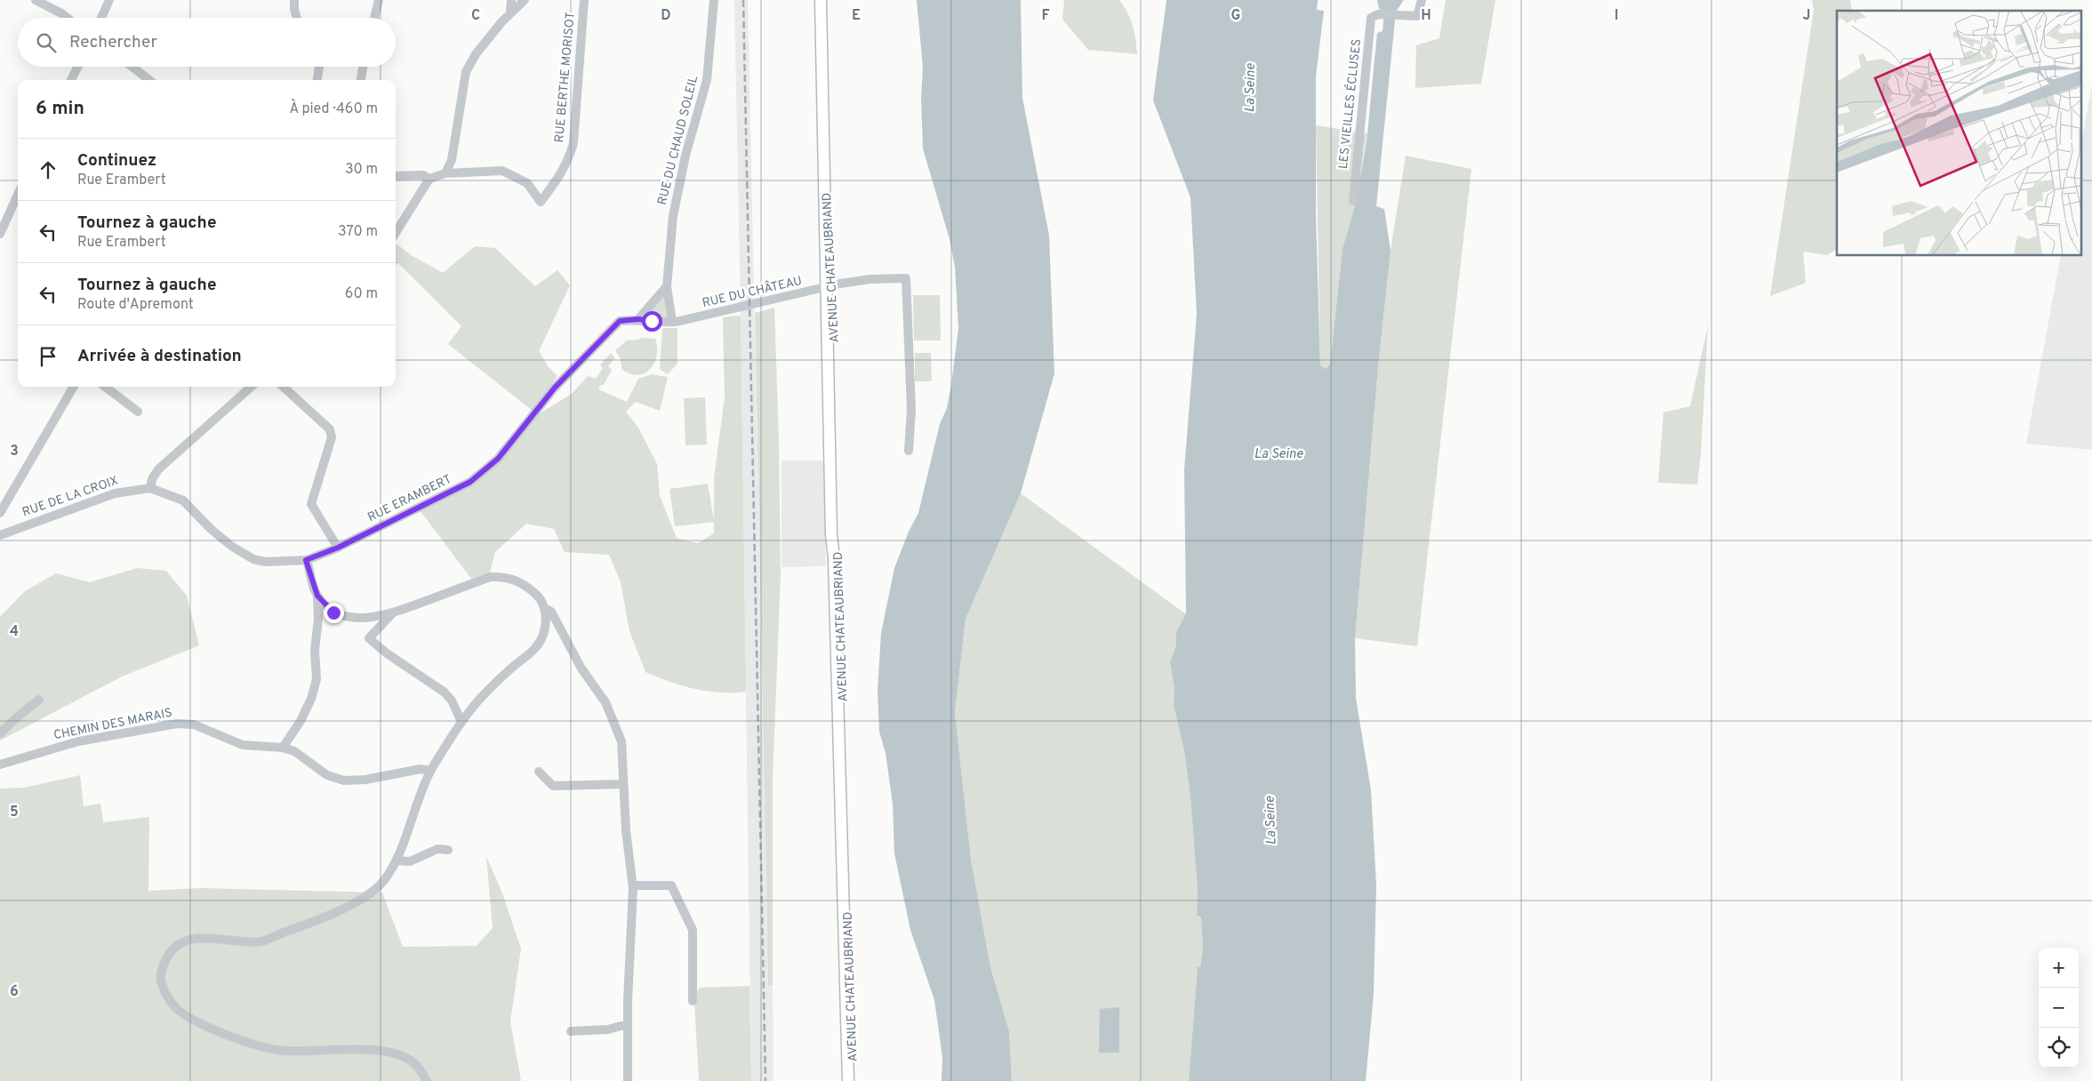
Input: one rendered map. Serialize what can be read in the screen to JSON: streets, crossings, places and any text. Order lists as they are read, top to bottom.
{
  "streets": {
    "main road": ["AVENUE CHATEAUBRIAND"],
    "street": [
      "RUE BERTHE MORISOT",
      "LES VIEILLES ÉCLUSES",
      "RUE DU CHAUD SOLEIL",
      "RUE DU CHÂTEAU",
      "RUE DE LA CROIX",
      "RUE ERAMBERT",
      "CHEMIN DES MARAIS"
    ]
  },
  "crossings": [
    ["RUE DU CHAUD SOLEIL", "RUE DU CHÂTEAU"],
    ["AVENUE CHATEAUBRIAND", "RUE DU CHÂTEAU"],
    ["RUE DU CHÂTEAU", "RUE ERAMBERT"],
    ["RUE DE LA CROIX", "RUE ERAMBERT"]
  ],
  "water": ["La Seine"],
  "page": {
    "search": "Rechercher",
    "heading": ["6 min", "À pied · 460 m"],
    "list": [
      ["Continuez", "Rue Erambert", "30 m"],
      ["Tournez à gauche", "Rue Erambert", "370 m"],
      ["Tournez à gauche", "Route d'Apremont", "60 m"],
      "Arrivée à destination"
    ],
    "map_buttons": ["+", "−"]
  },
  "grid": {
    "columns": [
      "C",
      "D",
      "E",
      "F",
      "G",
      "H",
      "I",
      "J"
    ],
    "rows": [
      "3",
      "4",
      "5",
      "6"
    ]
  }
}
